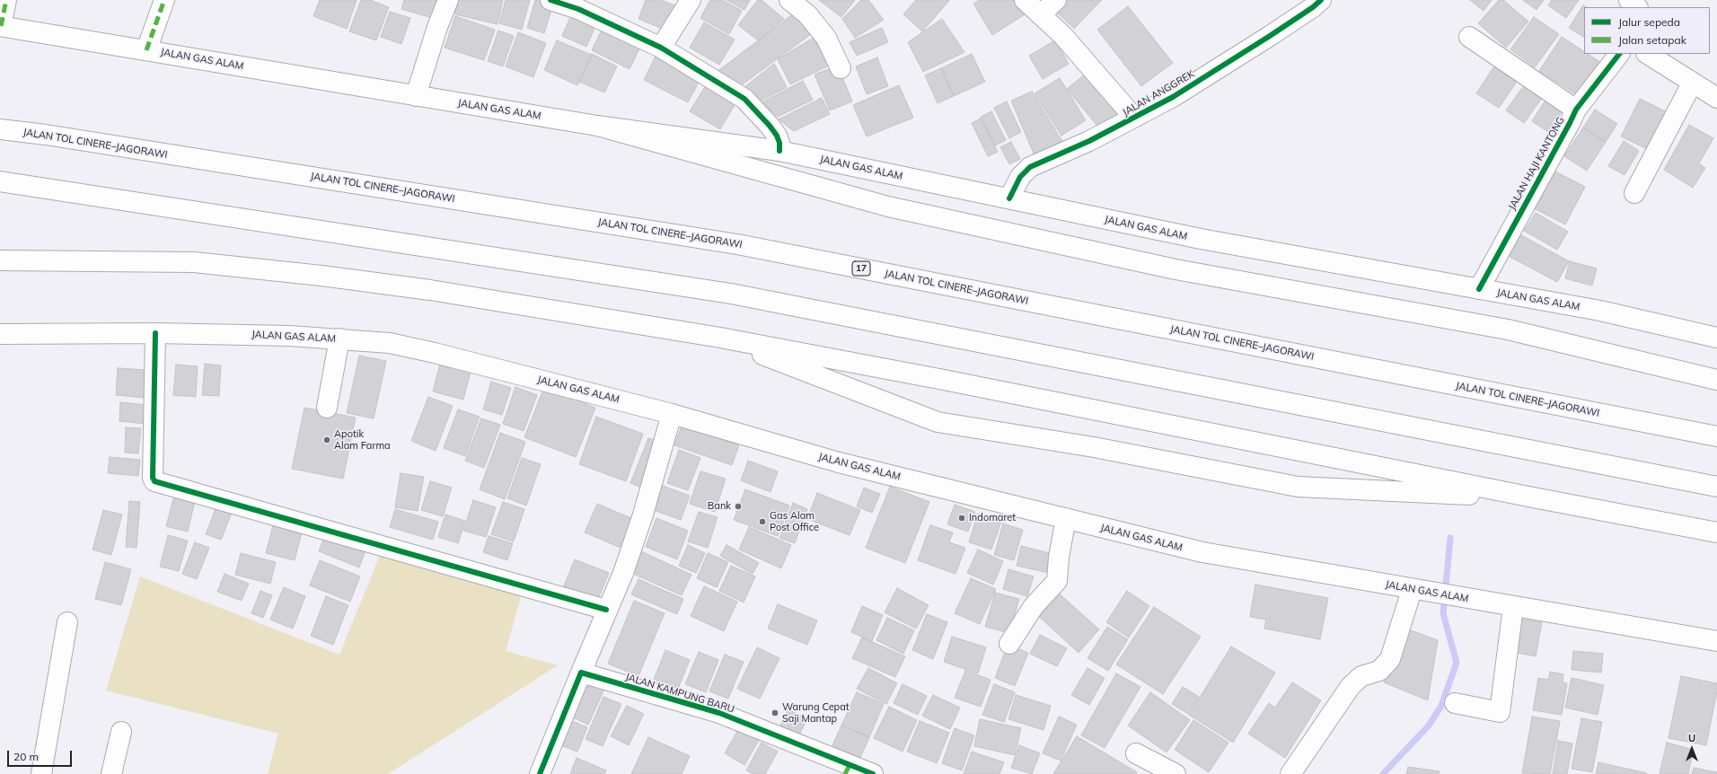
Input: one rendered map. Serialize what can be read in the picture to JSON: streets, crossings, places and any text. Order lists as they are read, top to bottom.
{
  "streets": {
    "main road": [
      "JALAN GAS ALAM",
      "JALAN ANGGREK",
      "JALAN TOL CINERE–JAGORAWI",
      "JALAN HAJI KANTONG",
      "17",
      "JALAN KAMPUNG BARU"
    ]
  },
  "crossings": [
    ["JALAN GAS ALAM", "JALAN ANGGREK"],
    ["JALAN GAS ALAM", "JALAN HAJI KANTONG"]
  ],
  "places": [
    "Apotik Alam Farma",
    "Bank",
    "Indomaret",
    "Gas Alam Post Office",
    "Warung Cepat Saji Mantap"
  ],
  "legend": ["Jalur sepeda", "Jalan setapak"],
  "scale_bar": "20 m",
  "north": "top"
}
